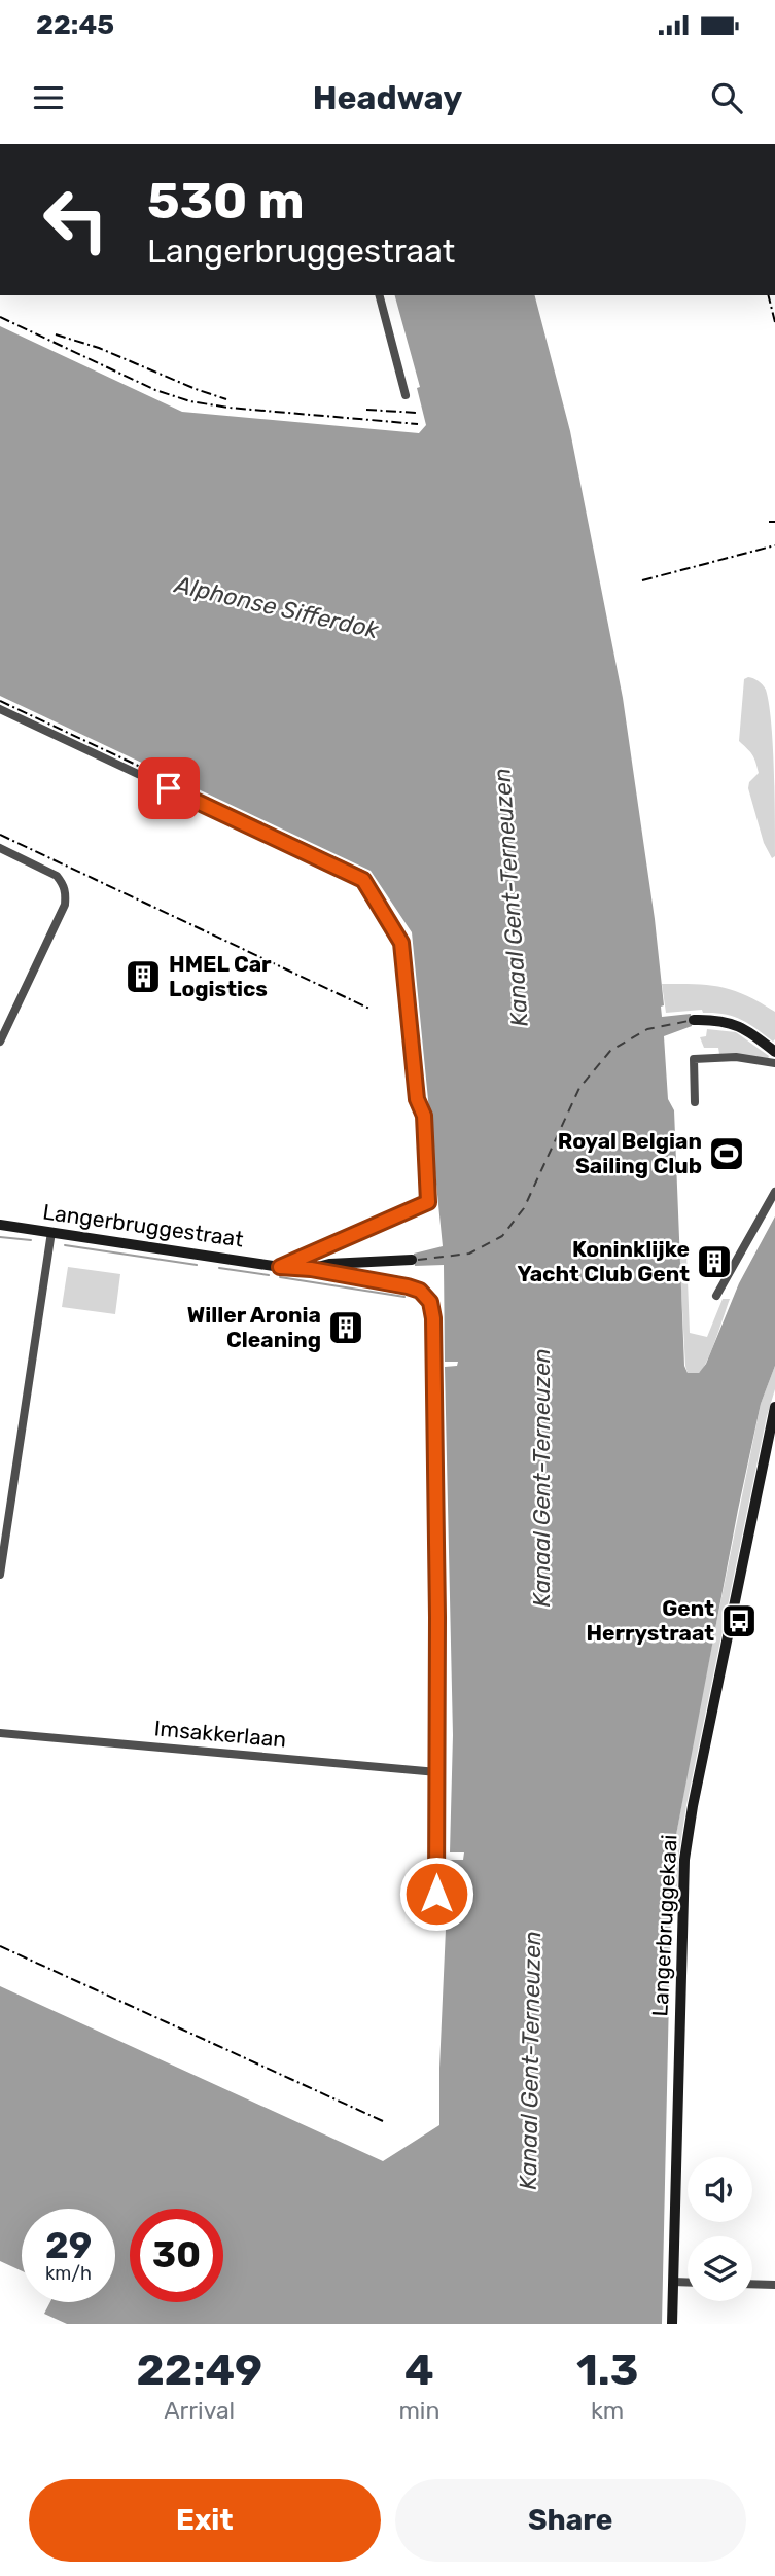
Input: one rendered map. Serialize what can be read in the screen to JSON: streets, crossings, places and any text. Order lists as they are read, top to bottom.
{
  "streets": {
    "main road": ["Langerbruggestraat", "Langerbruggekaai"],
    "street": ["Imsakkerlaan"]
  },
  "crossings": [
    ["Langerbruggestraat", "Imsakkerlaan"]
  ],
  "water": ["Alphonse Sifferdok", "Kanaal Gent-Terneuzen"],
  "places": {
    "building": ["HMEL Car Logistics", "Koninklijke Yacht Club Gent", "Willer Aronia Cleaning"],
    "sports": ["Royal Belgian Sailing Club"],
    "bus stop": ["Gent Herrystraat"]
  },
  "page": {
    "status": "22:45",
    "header": "Headway",
    "turn": ["530 m", "Langerbruggestraat"],
    "speed": "29 km/h",
    "limit": "30",
    "eta": [
      "22:49",
      "Arrival",
      "4",
      "min",
      "1.3",
      "km"
    ],
    "buttons": ["Exit", "Share"]
  }
}
